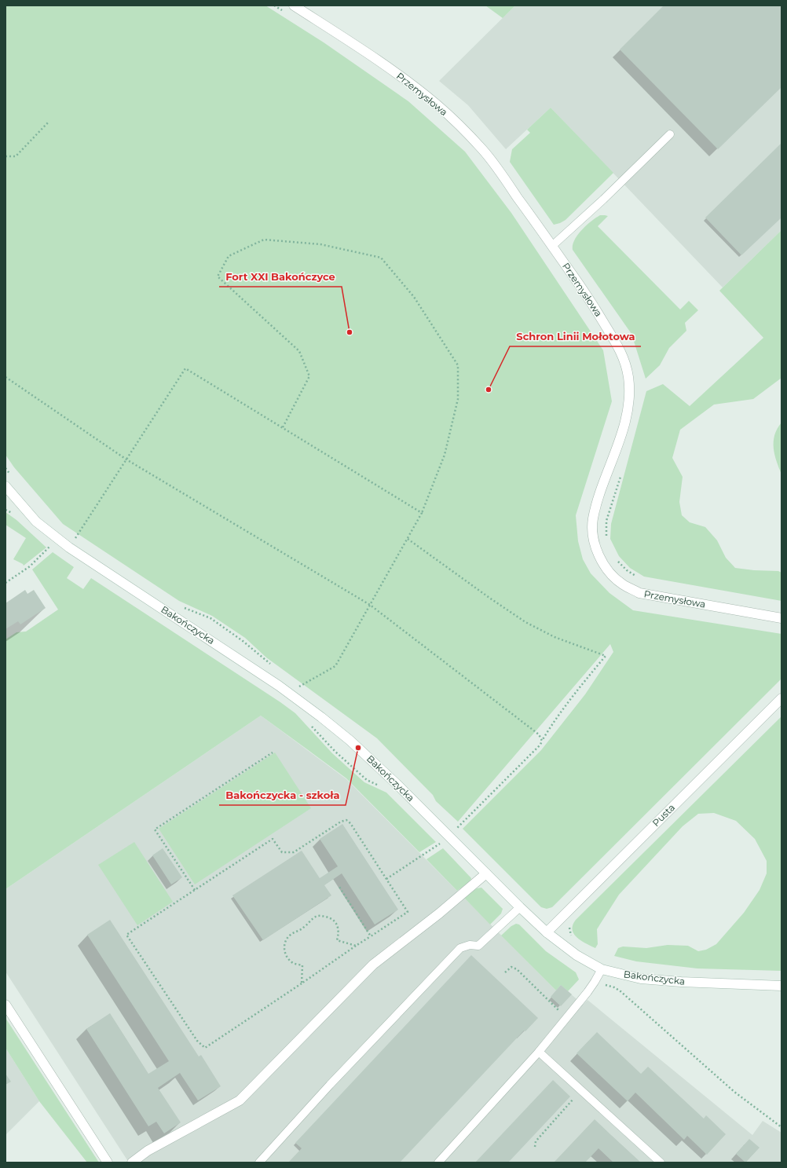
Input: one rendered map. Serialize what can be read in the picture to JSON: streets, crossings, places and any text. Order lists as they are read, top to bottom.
{
  "streets": {
    "street": ["Przemysłowa", "Bakończycka", "Pusta"]
  },
  "crossings": [
    ["Bakończycka", "Pusta"]
  ],
  "places": ["Fort XXI Bakończyce", "Schron Linii Mołotowa", "Bakończycka - szkoła"]
}
